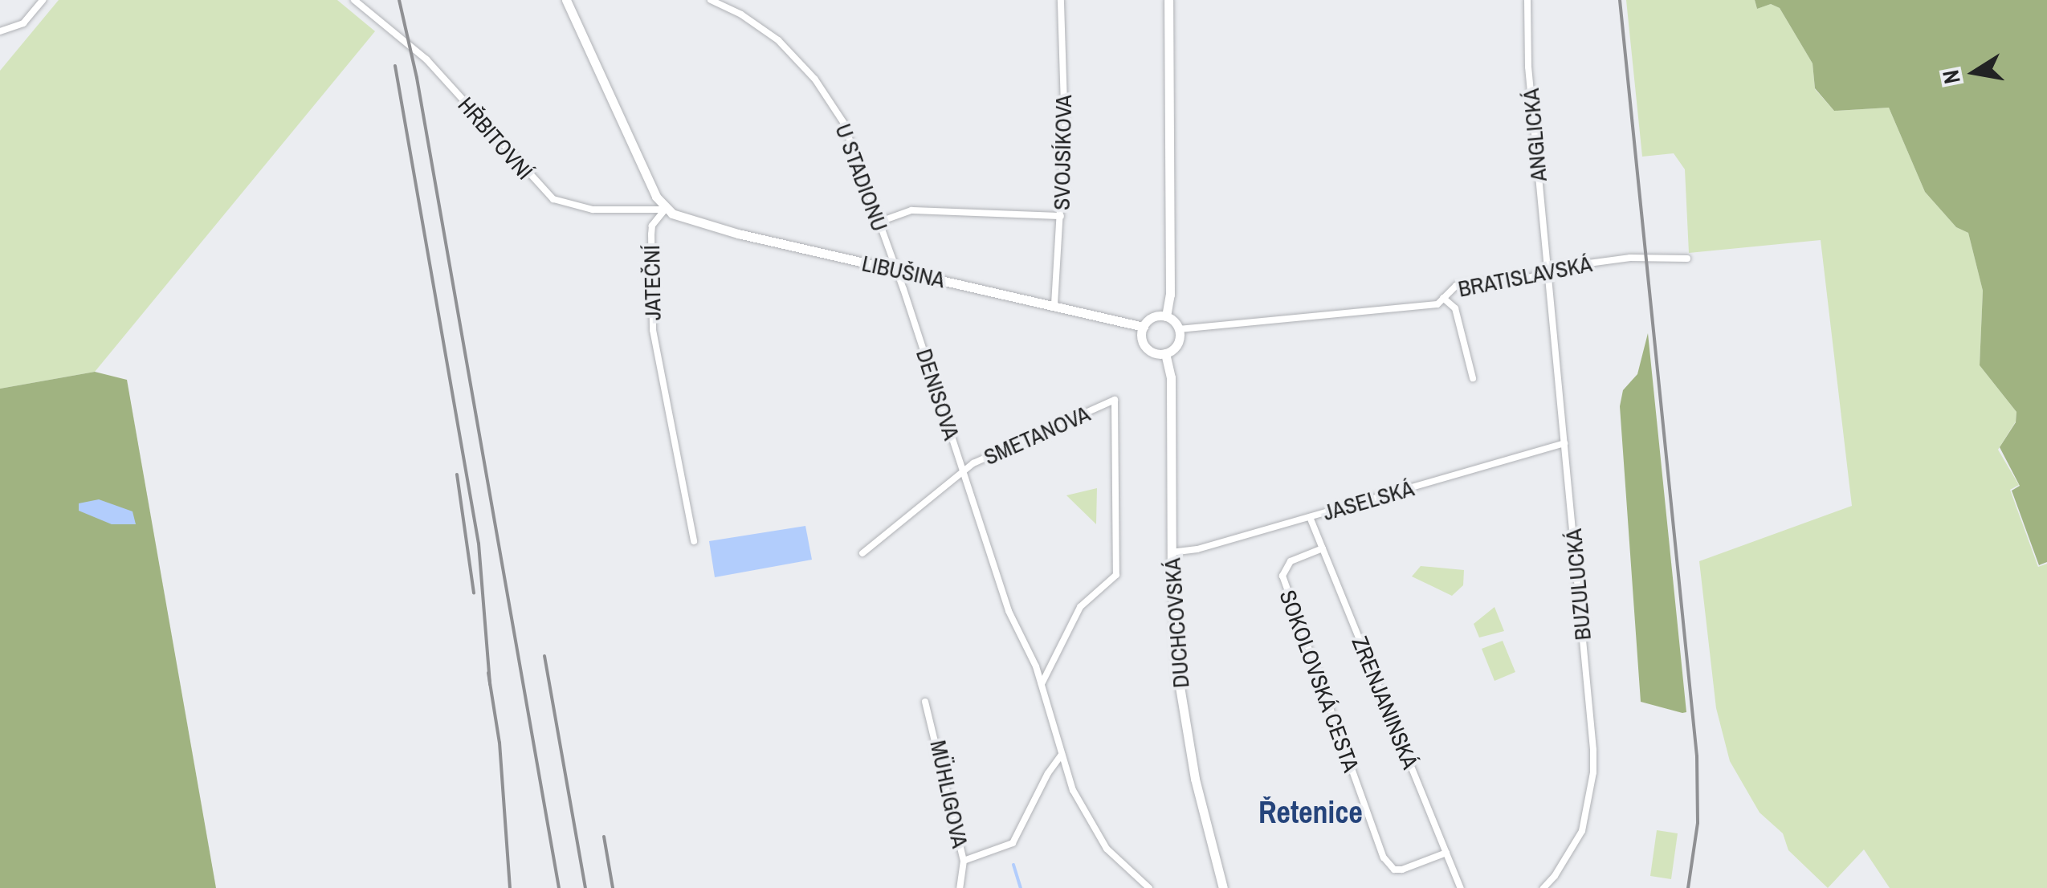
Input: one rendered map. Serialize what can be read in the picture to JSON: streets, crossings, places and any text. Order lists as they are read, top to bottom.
{
  "streets": {
    "main road": ["LIBUŠINA", "DUCHCOVSKÁ"],
    "street": [
      "ANGLICKÁ",
      "HŘBITOVNÍ",
      "SVOJSÍKOVA",
      "U STADIONU",
      "BRATISLAVSKÁ",
      "JATEČNÍ",
      "DENISOVA",
      "SMETANOVA",
      "JASELSKÁ",
      "BUZULUCKÁ",
      "SOKOLOVSKÁ CESTA",
      "ZRENJANINSKÁ",
      "MÜHLIGOVA"
    ]
  },
  "crossings": [
    ["ANGLICKÁ", "BRATISLAVSKÁ"],
    ["ANGLICKÁ", "BUZULUCKÁ"],
    ["HŘBITOVNÍ", "LIBUŠINA"],
    ["HŘBITOVNÍ", "JATEČNÍ"],
    ["SVOJSÍKOVA", "LIBUŠINA"],
    ["U STADIONU", "LIBUŠINA"],
    ["U STADIONU", "DENISOVA"],
    ["LIBUŠINA", "BRATISLAVSKÁ"],
    ["LIBUŠINA", "JATEČNÍ"],
    ["LIBUŠINA", "DENISOVA"],
    ["LIBUŠINA", "DUCHCOVSKÁ"],
    ["BRATISLAVSKÁ", "BUZULUCKÁ"],
    ["BRATISLAVSKÁ", "DUCHCOVSKÁ"],
    ["DENISOVA", "SMETANOVA"],
    ["JASELSKÁ", "BUZULUCKÁ"],
    ["JASELSKÁ", "DUCHCOVSKÁ"],
    ["JASELSKÁ", "ZRENJANINSKÁ"],
    ["SOKOLOVSKÁ CESTA", "ZRENJANINSKÁ"]
  ],
  "districts": ["Řetenice"],
  "north": "left"
}
